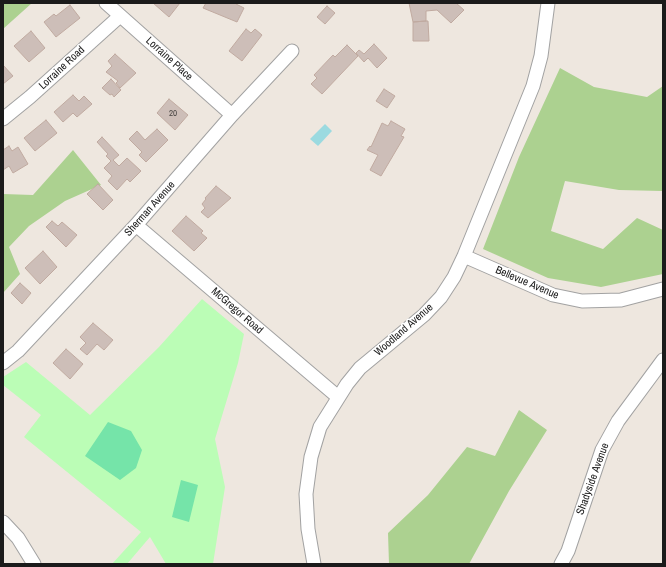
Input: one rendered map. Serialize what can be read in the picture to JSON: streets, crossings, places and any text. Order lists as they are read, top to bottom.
{
  "streets": {
    "street": [
      "Lorraine Place",
      "Lorraine Road",
      "Sherman Avenue",
      "Bellevue Avenue",
      "McGregor Road",
      "Woodland Avenue",
      "Shadyside Avenue"
    ]
  },
  "crossings": [
    ["Lorraine Place", "Lorraine Road"],
    ["Lorraine Place", "Sherman Avenue"],
    ["Sherman Avenue", "McGregor Road"],
    ["Bellevue Avenue", "Woodland Avenue"],
    ["McGregor Road", "Woodland Avenue"]
  ],
  "house_numbers": ["20"]
}
